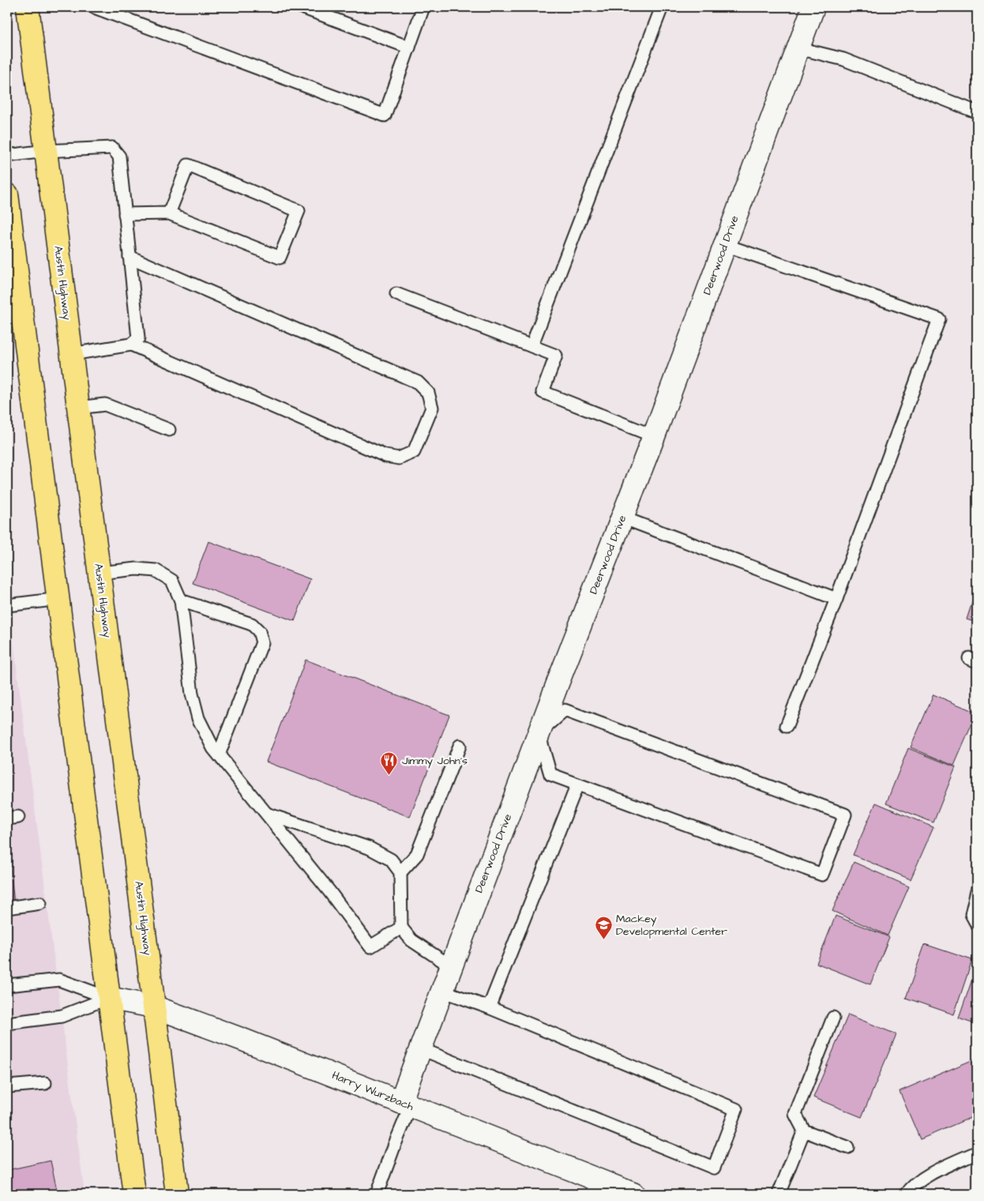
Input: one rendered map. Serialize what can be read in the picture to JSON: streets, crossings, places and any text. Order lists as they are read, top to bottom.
{
  "streets": {
    "main road": ["Austin Highway"],
    "street": ["Deerwood Drive", "Harry Wurzbach"]
  },
  "crossings": [
    ["Deerwood Drive", "Harry Wurzbach"],
    ["Austin Highway", "Harry Wurzbach"]
  ],
  "places": {
    "restaurant": ["Jimmy John's"],
    "school or university": ["Mackey Developmental Center"]
  }
}
